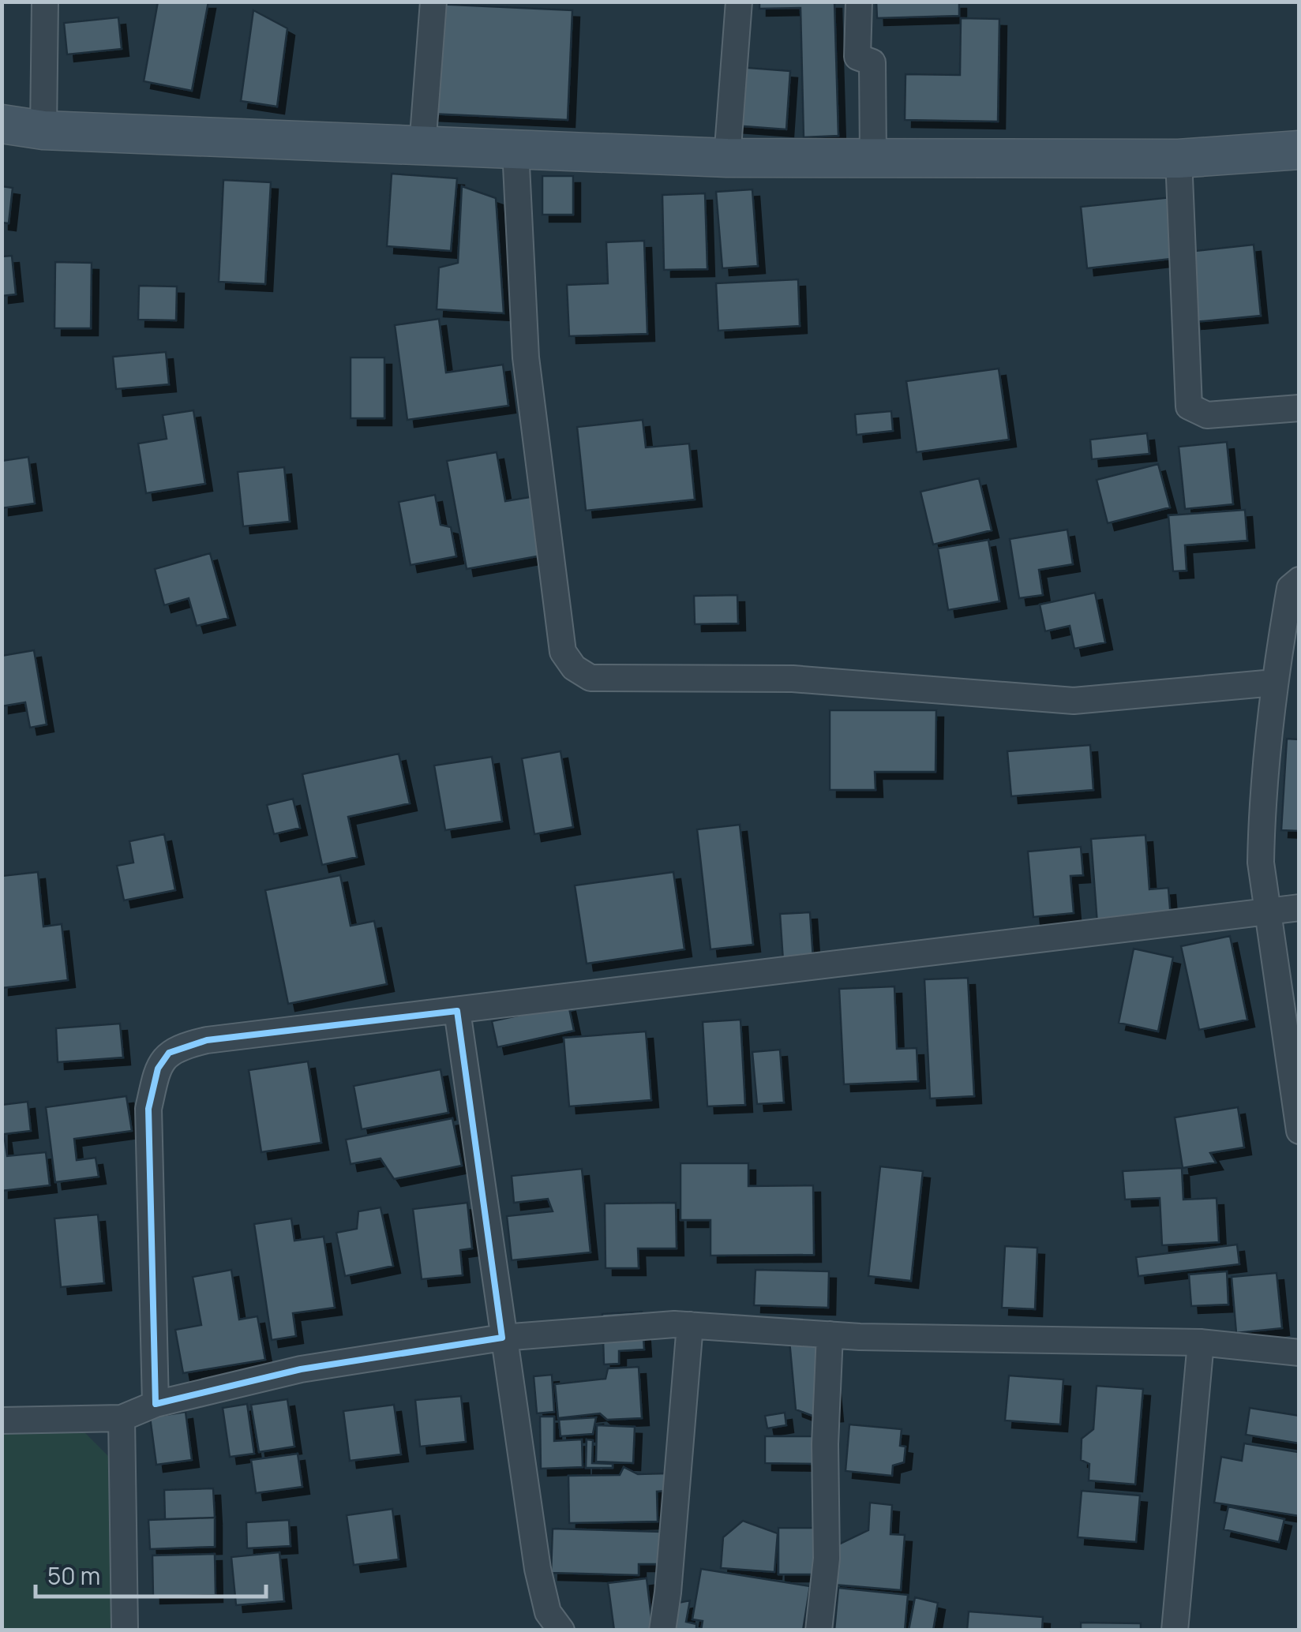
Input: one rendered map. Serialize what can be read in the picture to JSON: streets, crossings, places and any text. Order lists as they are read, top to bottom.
{
  "scale_bar": "50 m"
}
